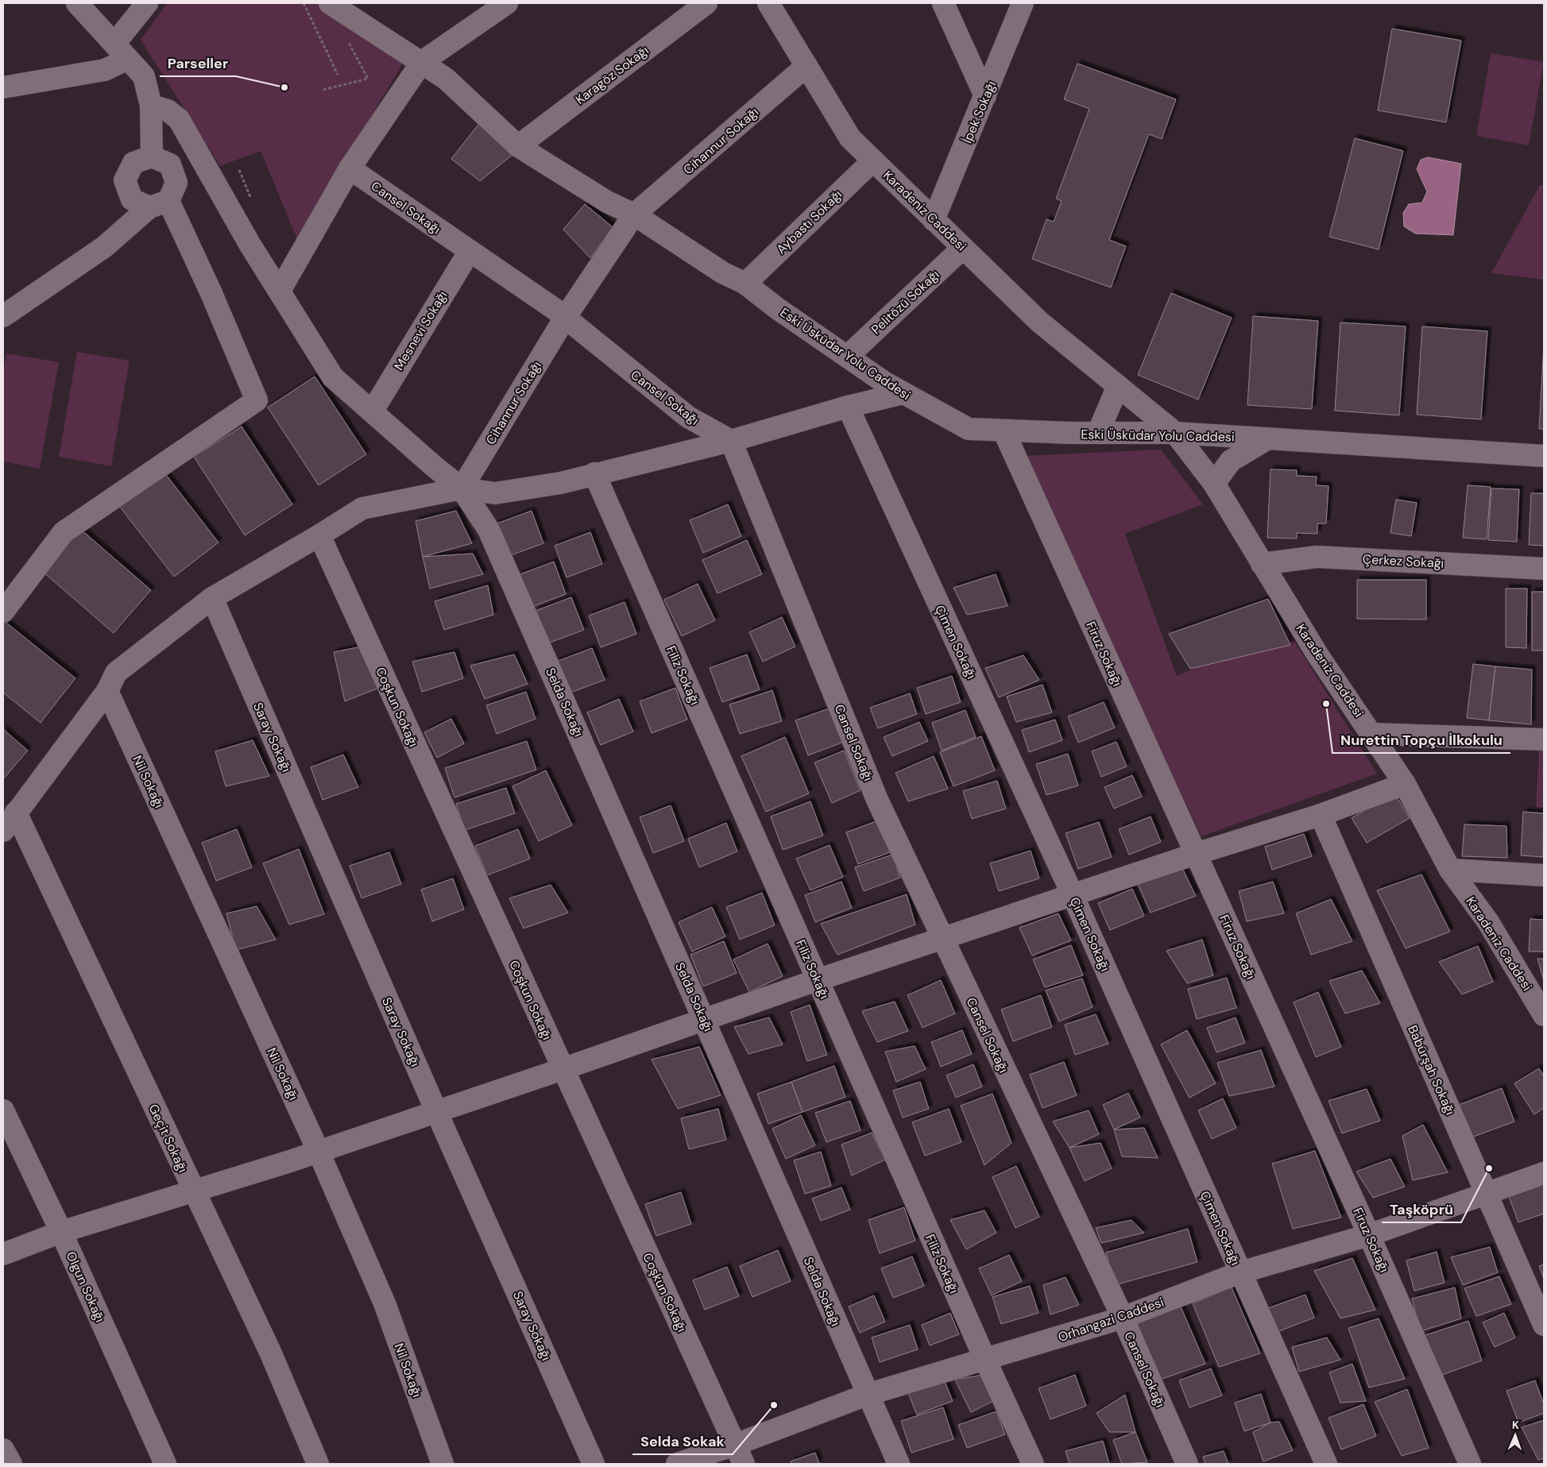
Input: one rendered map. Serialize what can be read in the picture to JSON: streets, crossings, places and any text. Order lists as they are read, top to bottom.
{
  "streets": {
    "street": [
      "Karagöz Sokağı",
      "İpek Sokağı",
      "Cihannur Sokağı",
      "Cansel Sokağı",
      "Karadeniz Caddesi",
      "Aybastı Sokağı",
      "Pelitözü Sokağı",
      "Mesnevi Sokağı",
      "Eski Üsküdar Yolu Caddesi",
      "Çerkez Sokağı",
      "Çimen Sokağı",
      "Firuz Sokağı",
      "Filiz Sokağı",
      "Selda Sokağı",
      "Coşkun Sokağı",
      "Saray Sokağı",
      "Nil Sokağı",
      "Babürşah Sokağı",
      "Geçit Sokağı",
      "Olgun Sokağı",
      "Orhangazi Caddesi"
    ]
  },
  "crossings": [
    ["Karagöz Sokağı", "Eski Üsküdar Yolu Caddesi"],
    ["İpek Sokağı", "Karadeniz Caddesi"],
    ["Cihannur Sokağı", "Cansel Sokağı"],
    ["Cihannur Sokağı", "Karadeniz Caddesi"],
    ["Cihannur Sokağı", "Eski Üsküdar Yolu Caddesi"],
    ["Cihannur Sokağı", "Selda Sokağı"],
    ["Cansel Sokağı", "Mesnevi Sokağı"],
    ["Cansel Sokağı", "Orhangazi Caddesi"],
    ["Karadeniz Caddesi", "Aybastı Sokağı"],
    ["Karadeniz Caddesi", "Pelitözü Sokağı"],
    ["Karadeniz Caddesi", "Eski Üsküdar Yolu Caddesi"],
    ["Karadeniz Caddesi", "Çerkez Sokağı"],
    ["Aybastı Sokağı", "Eski Üsküdar Yolu Caddesi"],
    ["Pelitözü Sokağı", "Eski Üsküdar Yolu Caddesi"],
    ["Eski Üsküdar Yolu Caddesi", "Firuz Sokağı"],
    ["Çimen Sokağı", "Orhangazi Caddesi"],
    ["Firuz Sokağı", "Orhangazi Caddesi"],
    ["Filiz Sokağı", "Orhangazi Caddesi"],
    ["Selda Sokağı", "Orhangazi Caddesi"],
    ["Coşkun Sokağı", "Orhangazi Caddesi"],
    ["Babürşah Sokağı", "Orhangazi Caddesi"]
  ],
  "places": [
    "Parseller",
    "Nurettin Topçu İlkokulu",
    "Taşköprü",
    "Selda Sokak"
  ],
  "north": "top"
}
